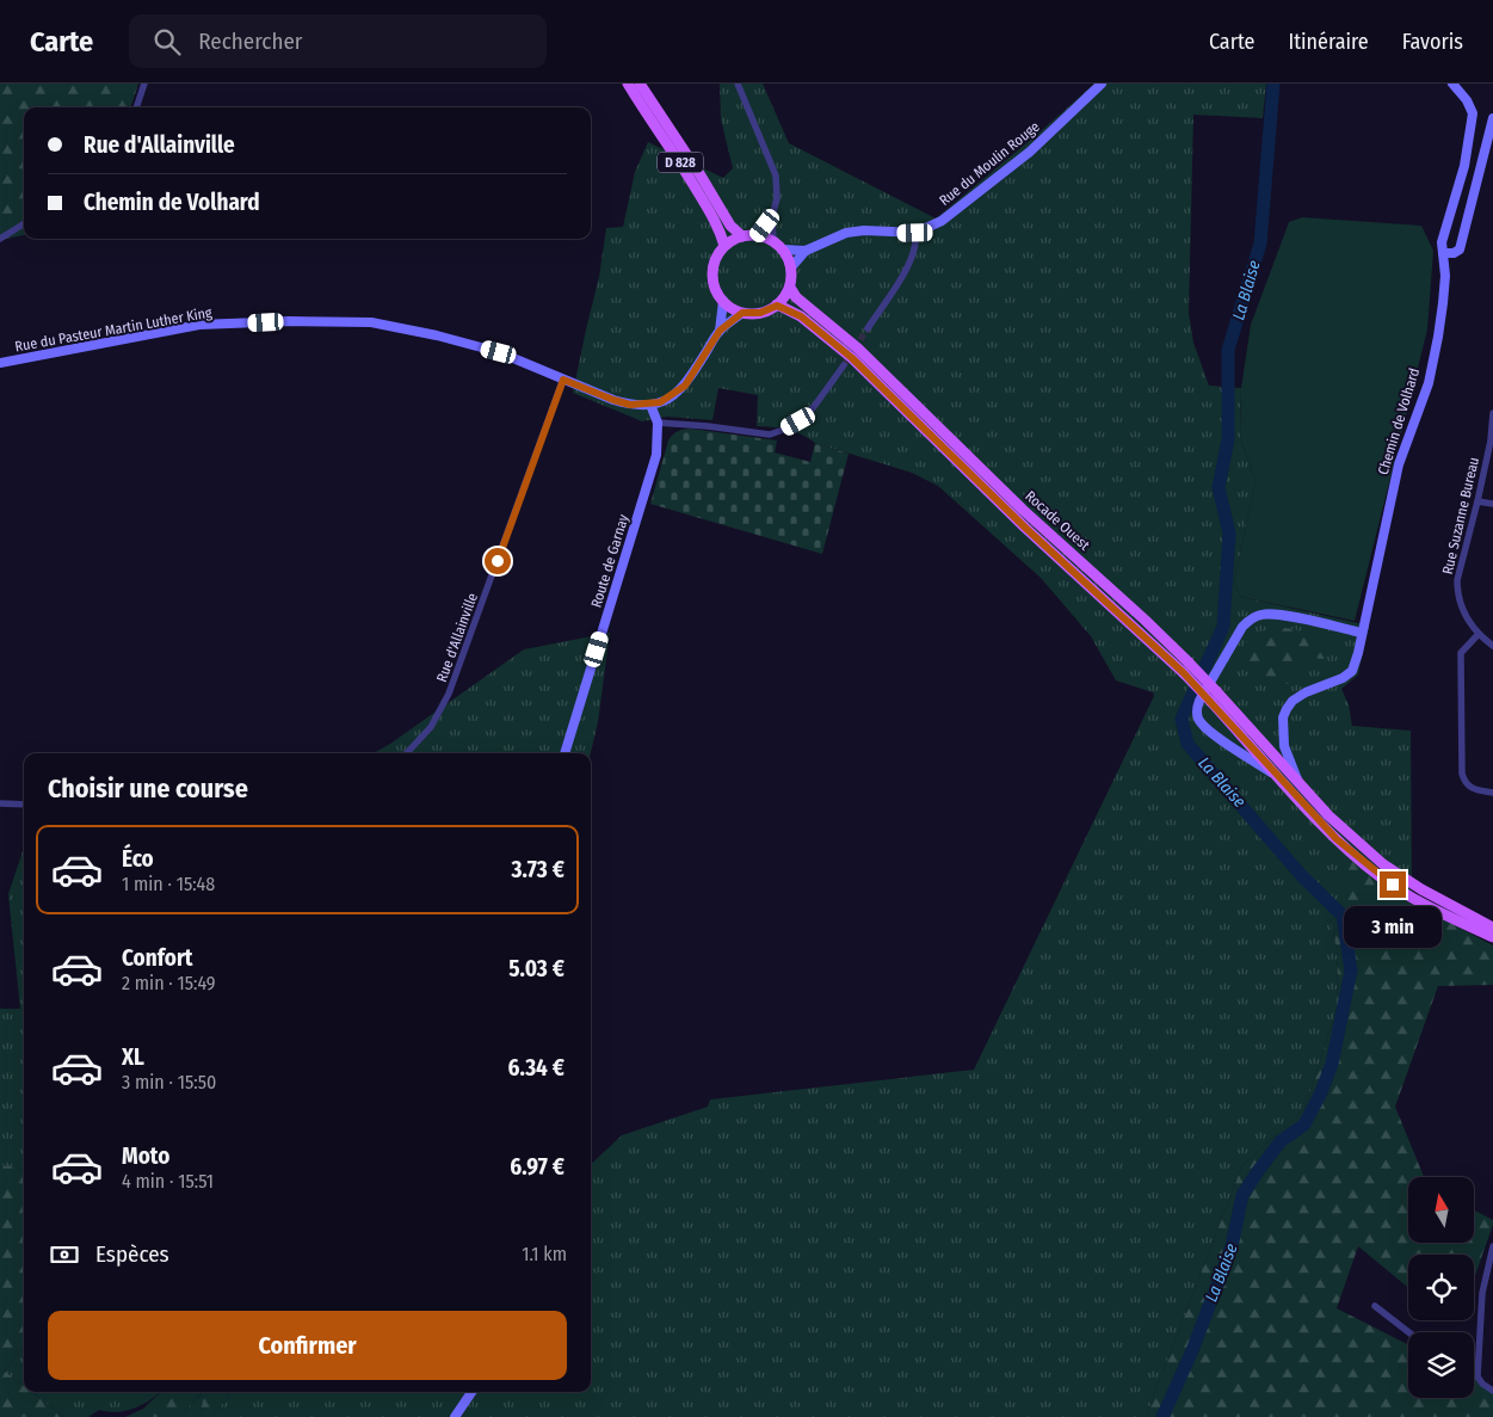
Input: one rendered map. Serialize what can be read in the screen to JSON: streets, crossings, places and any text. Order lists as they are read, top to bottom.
{
  "streets": {
    "main road": ["D 828", "Rocade Ouest"],
    "street": [
      "Rue du Moulin Rouge",
      "Rue du Pasteur Martin Luther King",
      "Chemin de Volhard",
      "Rue Suzanne Bureau",
      "Route de Garnay",
      "Rue d'Allainville"
    ]
  },
  "crossings": [
    ["D 828", "Rue du Moulin Rouge"],
    ["D 828", "Rocade Ouest"],
    ["Rue du Moulin Rouge", "Rocade Ouest"],
    ["Rue du Pasteur Martin Luther King", "Route de Garnay"],
    ["Rue du Pasteur Martin Luther King", "Rue d'Allainville"],
    ["Chemin de Volhard", "Rocade Ouest"]
  ],
  "water": ["La Blaise"],
  "north": "top",
  "page": {
    "header": "Carte",
    "search": "Rechercher",
    "nav": ["Carte", "Itinéraire", "Favoris"],
    "banner": ["Rue d'Allainville", "Chemin de Volhard"],
    "heading": "Choisir une course",
    "list": [
      {
        "name": "Éco",
        "note": "1 min · 15:48",
        "value": "3.73 €"
      },
      {
        "name": "Confort",
        "note": "2 min · 15:49",
        "value": "5.03 €"
      },
      {
        "name": "XL",
        "note": "3 min · 15:50",
        "value": "6.34 €"
      },
      {
        "name": "Moto",
        "note": "4 min · 15:51",
        "value": "6.97 €"
      }
    ],
    "bubble": "3 min",
    "pay": ["Espèces", "1.1 km"],
    "buttons": "Confirmer"
  }
}
